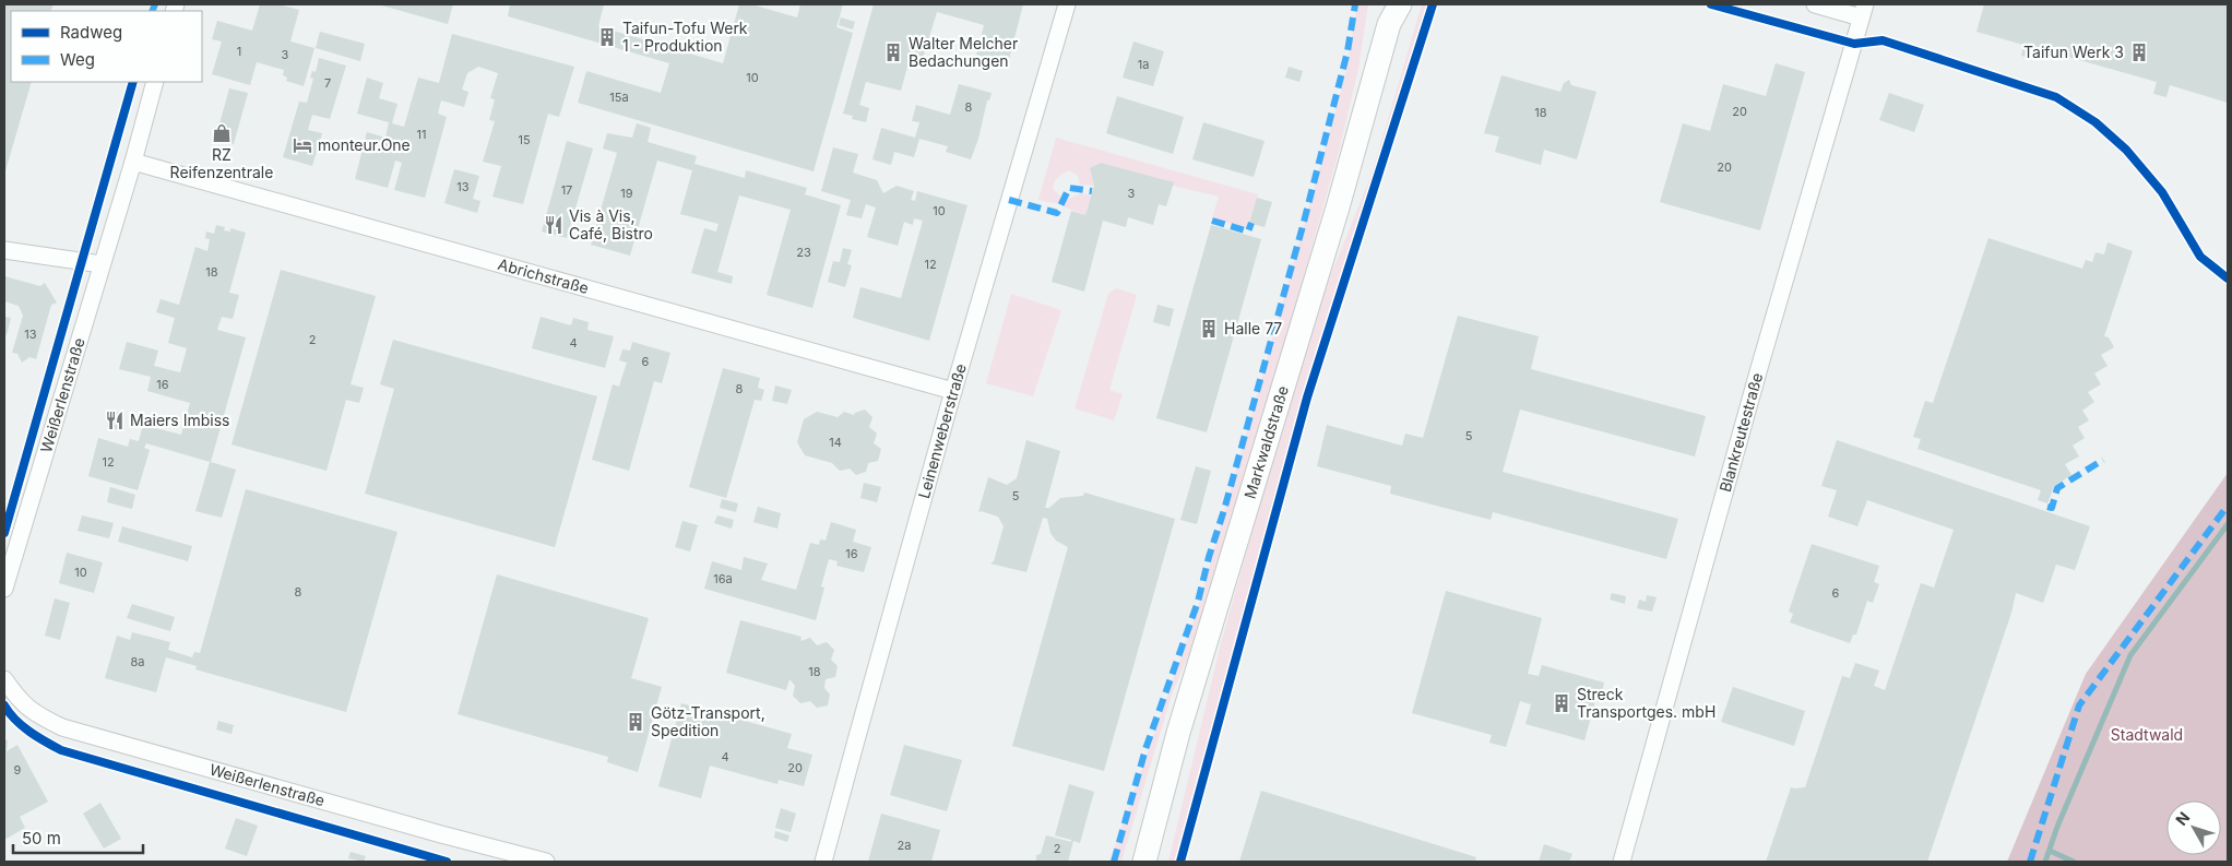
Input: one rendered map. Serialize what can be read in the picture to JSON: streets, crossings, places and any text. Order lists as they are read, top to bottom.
{
  "streets": {
    "main road": ["Markwaldstraße"],
    "street": [
      "Abrichstraße",
      "Weißerlenstraße",
      "Leinenweberstraße",
      "Blankreutestraße"
    ]
  },
  "crossings": [
    ["Abrichstraße", "Weißerlenstraße"],
    ["Abrichstraße", "Leinenweberstraße"]
  ],
  "parks": ["Stadtwald"],
  "places": {
    "building": [
      "Taifun-Tofu Werk 1 - Produktion",
      "Walter Melcher Bedachungen",
      "Taifun Werk 3",
      "Halle 77",
      "Streck Transportges. mbH",
      "Götz-Transport, Spedition"
    ],
    "shop": ["RZ Reifenzentrale"],
    "hotel": ["monteur.One"],
    "restaurant": ["Vis à Vis, Café, Bistro", "Maiers Imbiss"]
  },
  "house_numbers": [
    "1",
    "3",
    "1a",
    "10",
    "7",
    "15a",
    "8",
    "20",
    "18",
    "11",
    "15",
    "20",
    "13",
    "17",
    "19",
    "3",
    "10",
    "23",
    "12",
    "18",
    "13",
    "2",
    "4",
    "6",
    "16",
    "8",
    "5",
    "14",
    "12",
    "5",
    "16",
    "10",
    "16a",
    "8",
    "6",
    "8a",
    "18",
    "4",
    "20",
    "9",
    "2a",
    "2"
  ],
  "legend": ["Radweg", "Weg"],
  "scale_bar": "50 m",
  "north": "top left"
}
